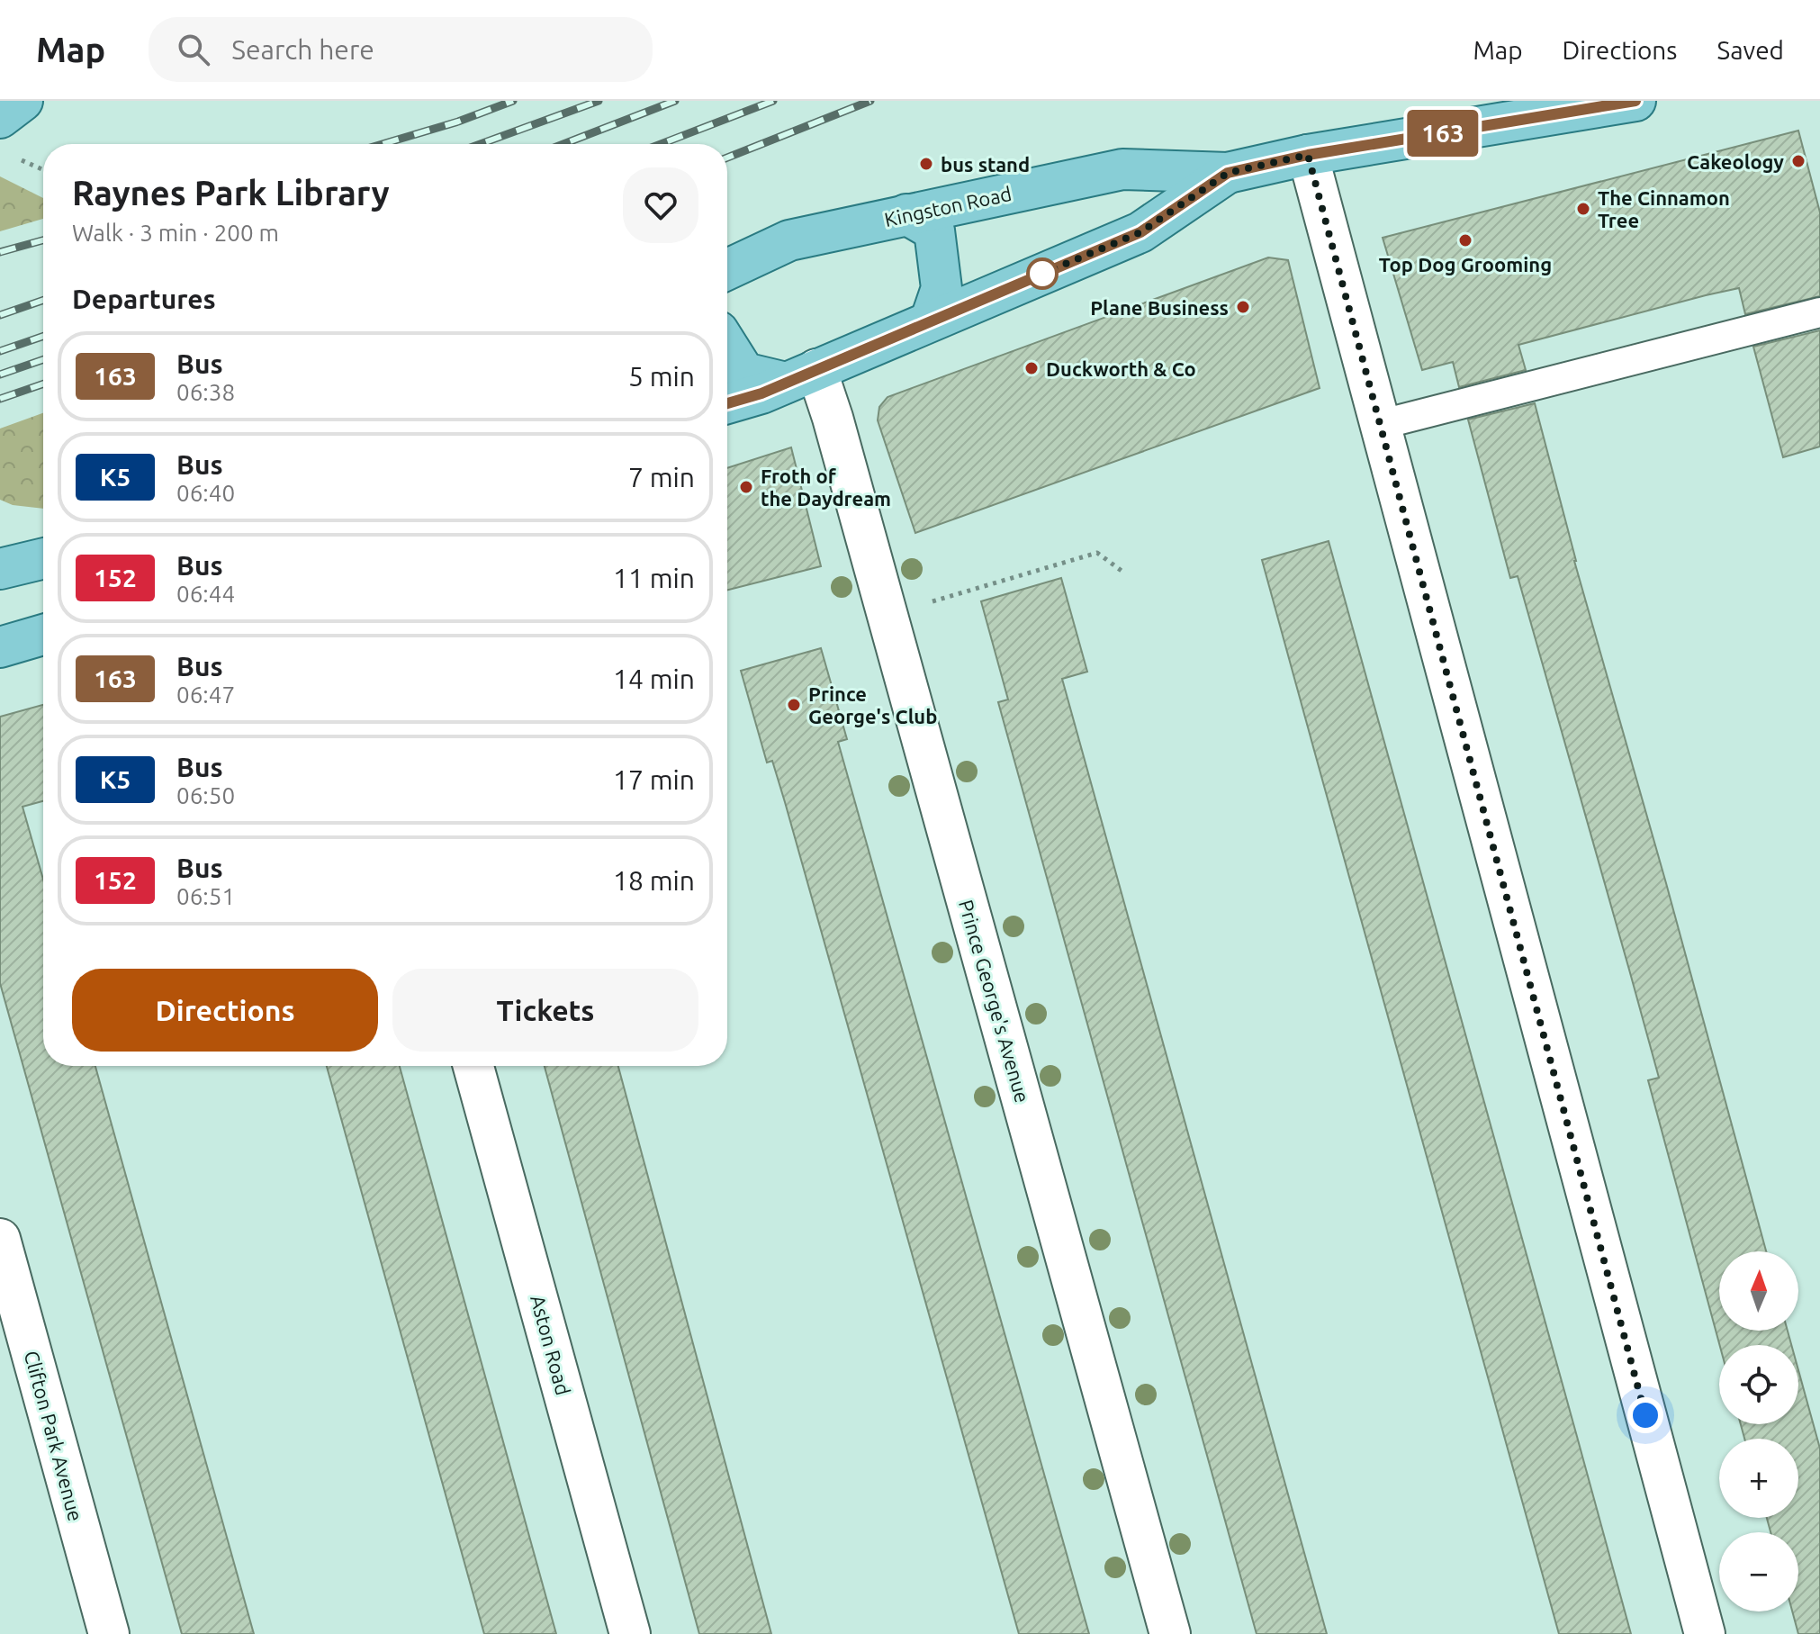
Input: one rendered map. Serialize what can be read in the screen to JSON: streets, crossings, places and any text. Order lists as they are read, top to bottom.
{
  "streets": {
    "main road": ["Kingston Road"],
    "street": ["Prince George's Avenue", "Aston Road", "Clifton Park Avenue"]
  },
  "crossings": [
    ["Kingston Road", "Prince George's Avenue"]
  ],
  "places": [
    "Cakeology",
    "bus stand",
    "The Cinnamon Tree",
    "Top Dog Grooming",
    "Plane Business",
    "Duckworth & Co",
    "Froth of the Daydream",
    "Prince George's Club"
  ],
  "lines": ["bus line 163"],
  "north": "top",
  "page": {
    "header": "Map",
    "search": "Search here",
    "nav": ["Map", "Directions", "Saved"],
    "on_map": "163",
    "heading": [
      ["Raynes Park Library", "Walk · 3 min · 200 m"],
      "Departures"
    ],
    "list": [
      {
        "mark": "163",
        "name": "Bus",
        "note": "06:38",
        "value": "5 min"
      },
      {
        "mark": "K5",
        "name": "Bus",
        "note": "06:40",
        "value": "7 min"
      },
      {
        "mark": "152",
        "name": "Bus",
        "note": "06:44",
        "value": "11 min"
      },
      {
        "mark": "163",
        "name": "Bus",
        "note": "06:47",
        "value": "14 min"
      },
      {
        "mark": "K5",
        "name": "Bus",
        "note": "06:50",
        "value": "17 min"
      },
      {
        "mark": "152",
        "name": "Bus",
        "note": "06:51",
        "value": "18 min"
      }
    ],
    "buttons": ["Directions", "Tickets"],
    "map_buttons": ["+", "−"]
  }
}
